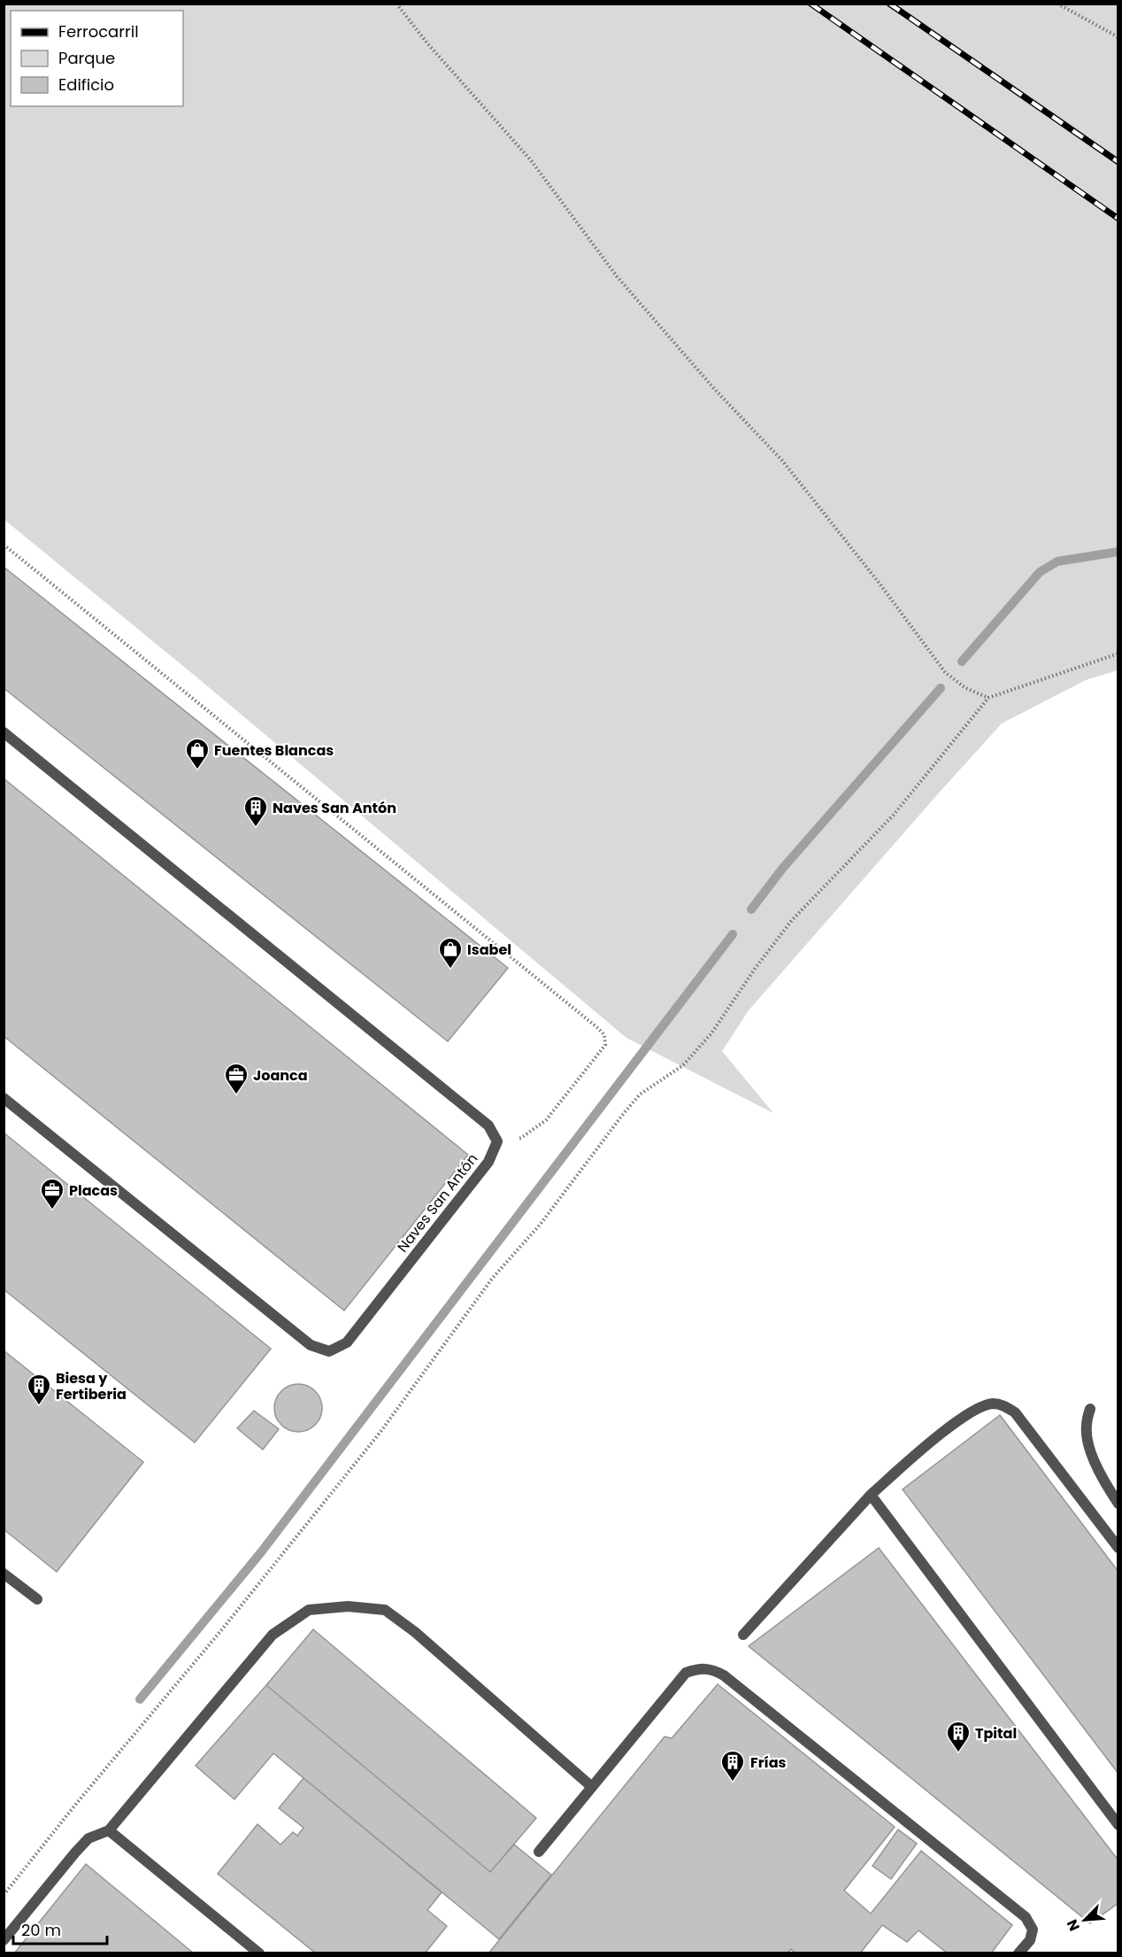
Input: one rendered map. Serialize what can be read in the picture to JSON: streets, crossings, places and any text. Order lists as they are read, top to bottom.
{
  "streets": {
    "lane": ["Naves San Antón"]
  },
  "places": {
    "shop": ["Fuentes Blancas", "Isabel"],
    "building": [
      "Naves San Antón",
      "Biesa y Fertiberia",
      "Tpital",
      "Frías"
    ],
    "office": ["Joanca", "Placas"]
  },
  "legend": ["Ferrocarril", "Parque", "Edificio"],
  "scale_bar": "20 m",
  "north": "bottom left"
}
